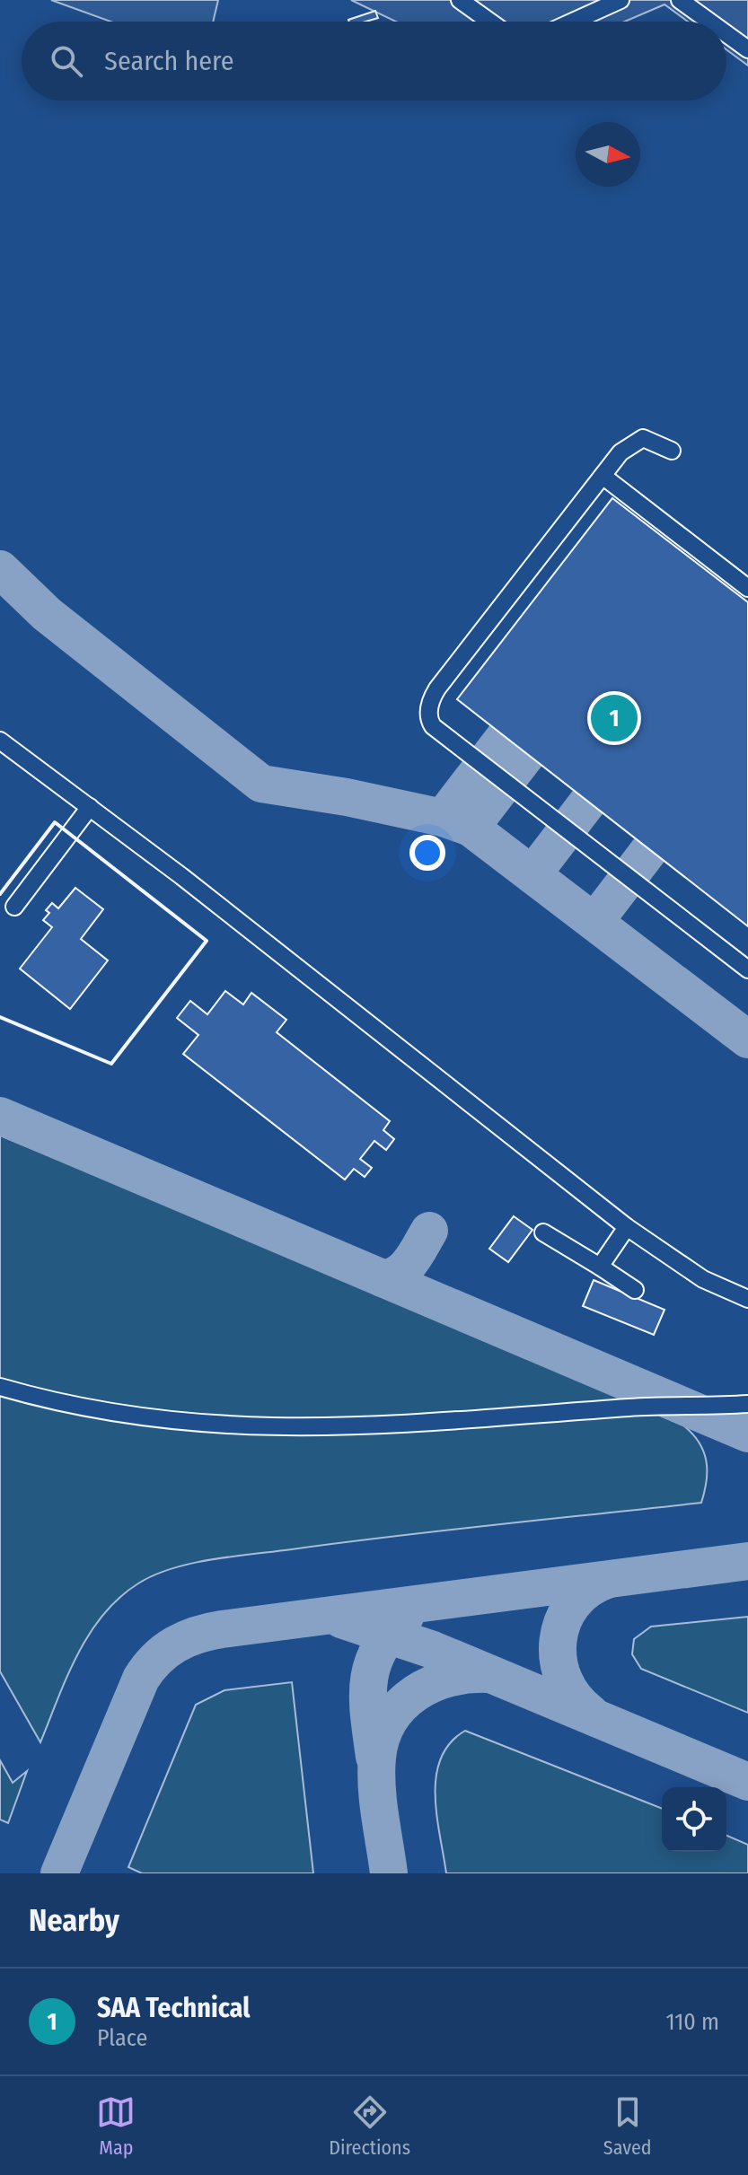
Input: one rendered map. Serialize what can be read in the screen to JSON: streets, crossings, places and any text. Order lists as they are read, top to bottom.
{
  "north": "right",
  "page": {
    "search": "Search here",
    "pins": "1",
    "heading": "Nearby",
    "list": [
      {
        "mark": "1",
        "name": "SAA Technical",
        "note": "Place",
        "value": "110 m"
      }
    ],
    "nav": ["Map", "Directions", "Saved"]
  }
}
